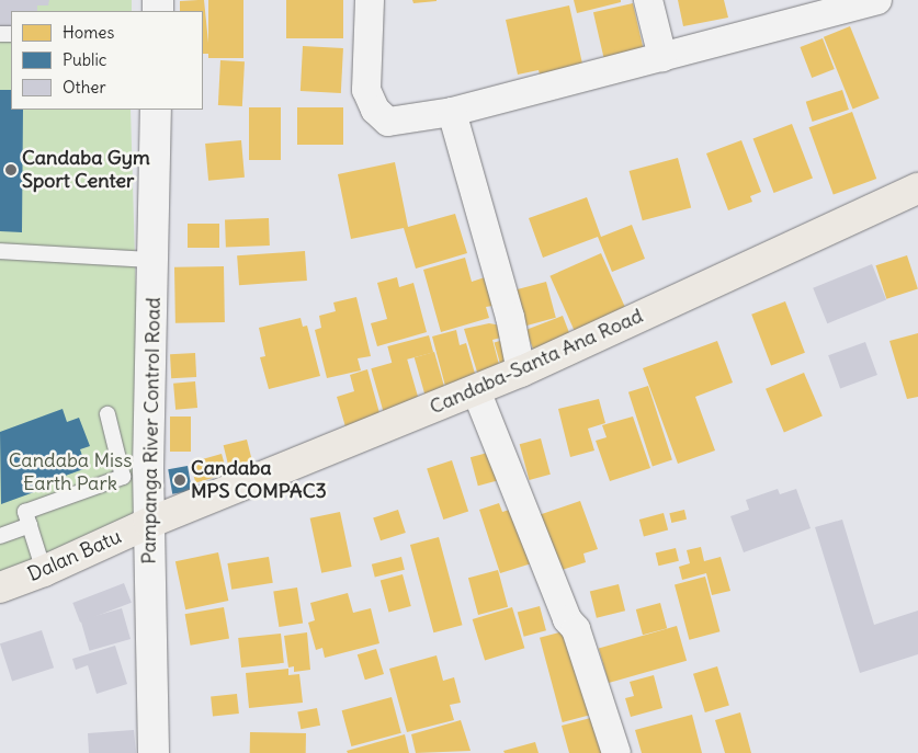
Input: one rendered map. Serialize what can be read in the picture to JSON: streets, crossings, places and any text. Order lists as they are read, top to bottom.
{
  "streets": {
    "main road": ["Candaba-Santa Ana Road", "Pampanga River Control Road", "Dalan Batu"]
  },
  "crossings": [
    ["Candaba-Santa Ana Road", "Pampanga River Control Road"],
    ["Candaba-Santa Ana Road", "Dalan Batu"],
    ["Pampanga River Control Road", "Dalan Batu"]
  ],
  "parks": ["Candaba Miss Earth Park"],
  "places": ["Candaba Gym Sport Center", "Candaba MPS COMPAC3"],
  "legend": ["Homes", "Public", "Other"]
}
